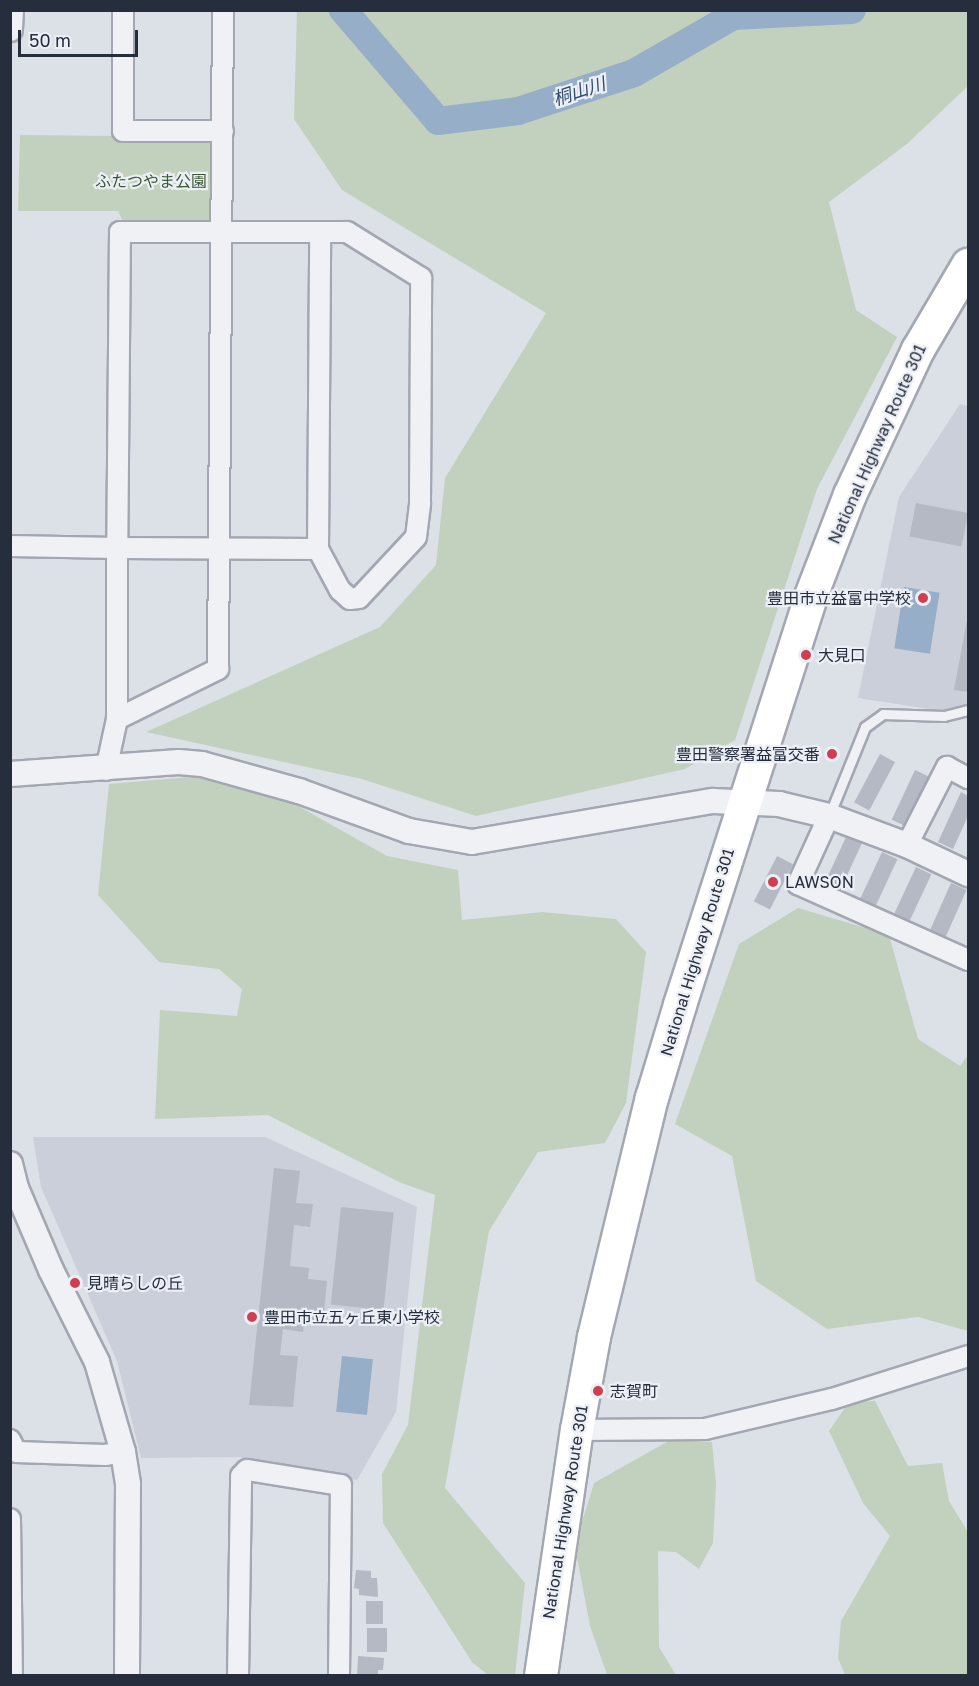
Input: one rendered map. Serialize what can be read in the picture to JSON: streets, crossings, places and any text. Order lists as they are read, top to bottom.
{
  "streets": {
    "highway": ["National Highway Route 301"]
  },
  "water": ["桐山川"],
  "parks": ["ふたつやま公園"],
  "places": [
    "豊田市立益富中学校",
    "大見口",
    "豊田警察署益富交番",
    "LAWSON",
    "見晴らしの丘",
    "豊田市立五ヶ丘東小学校",
    "志賀町"
  ],
  "scale_bar": "50 m"
}
